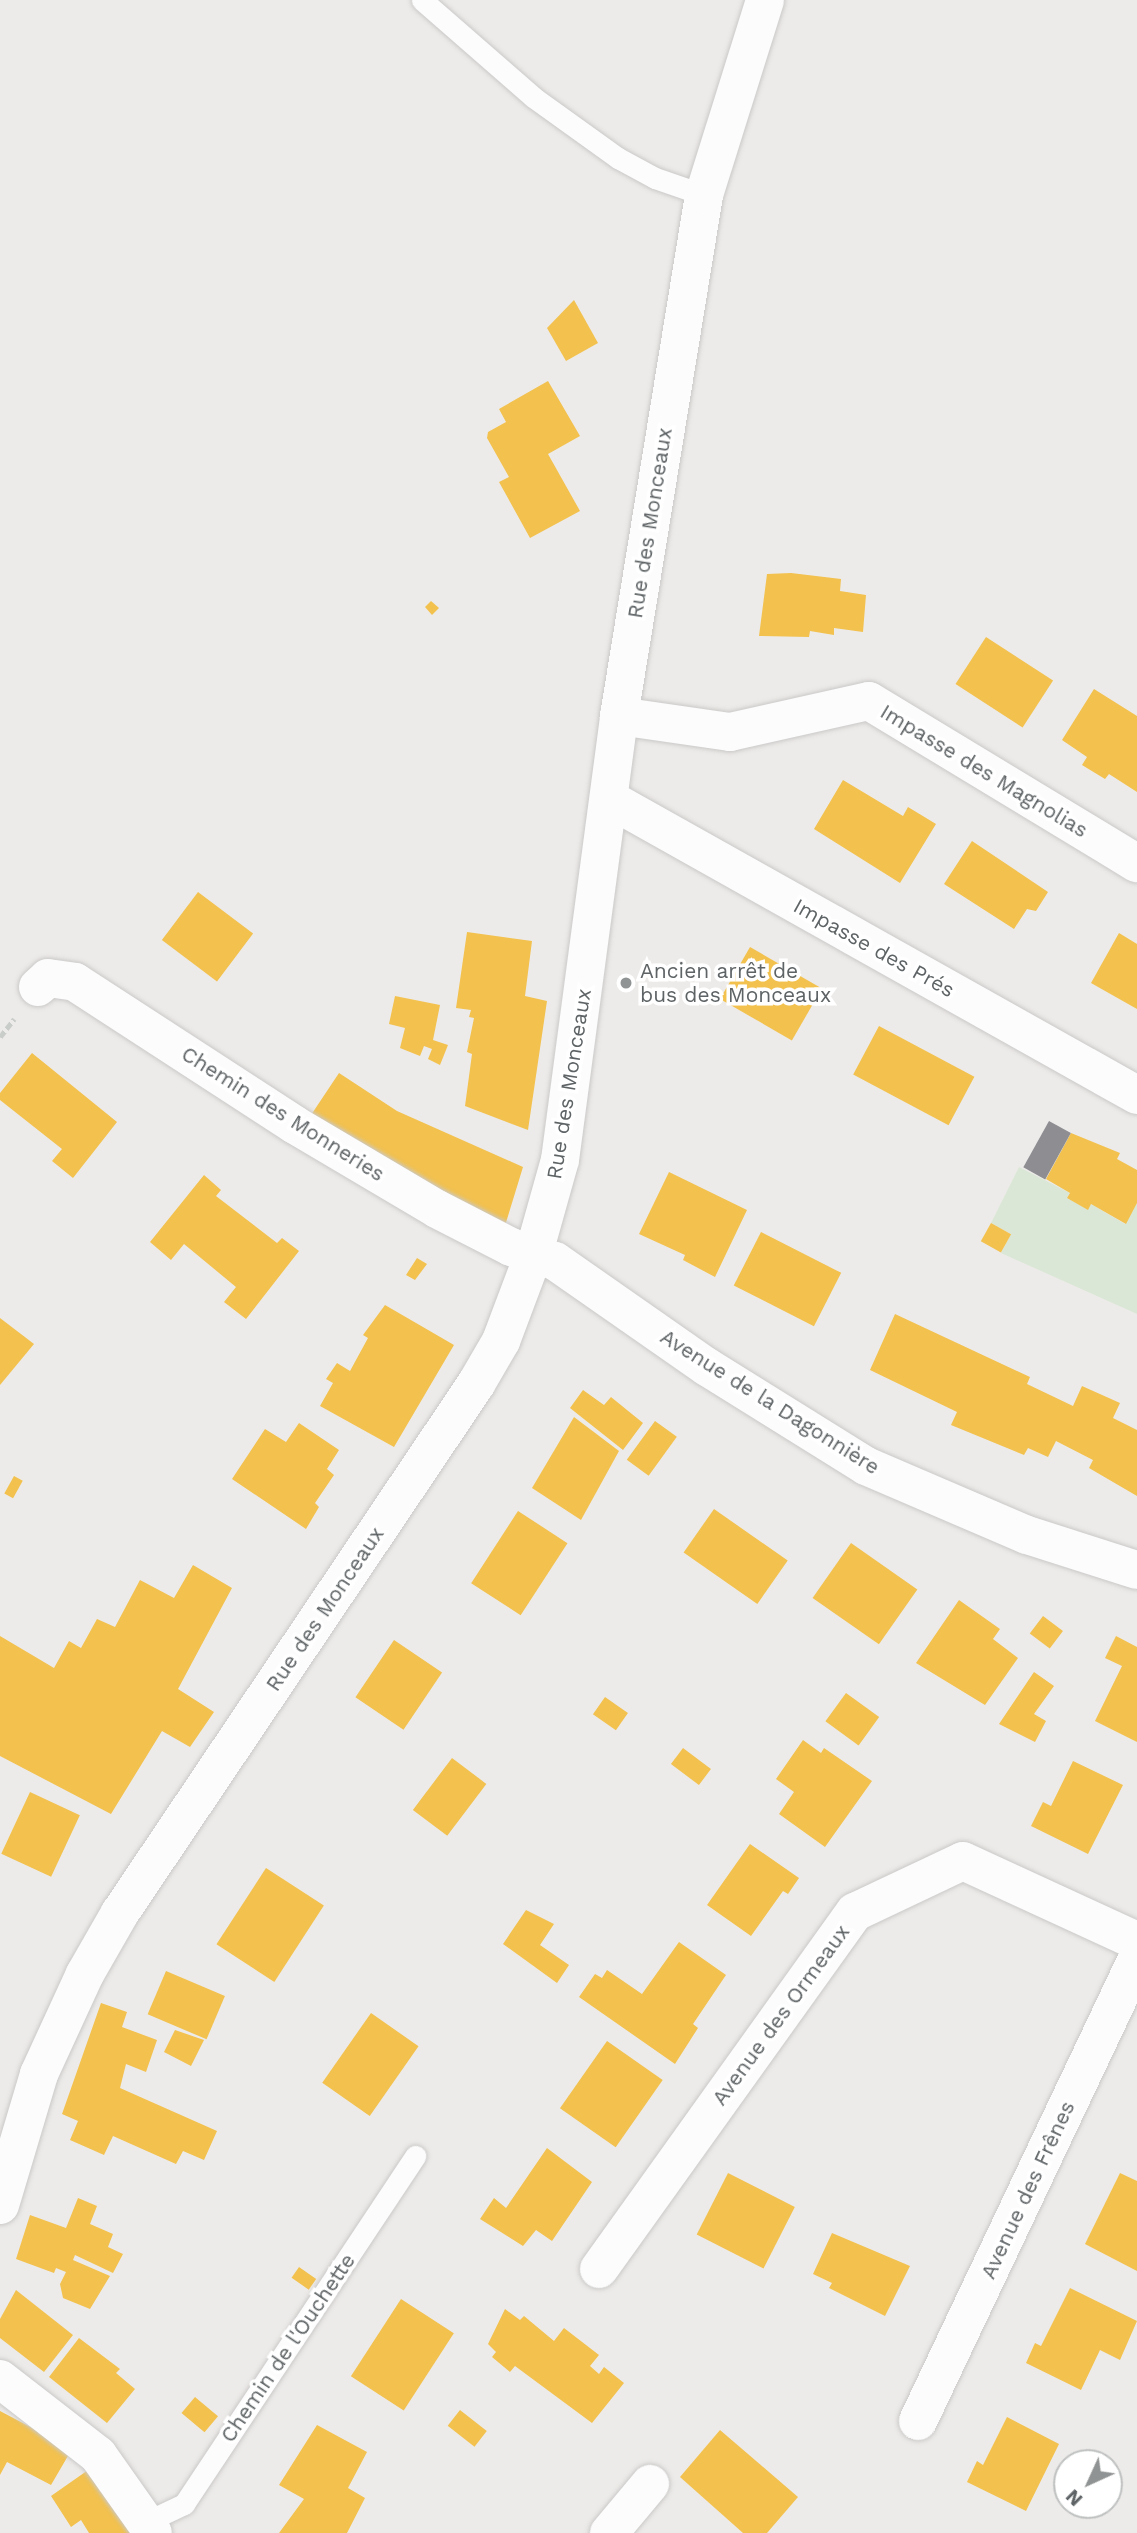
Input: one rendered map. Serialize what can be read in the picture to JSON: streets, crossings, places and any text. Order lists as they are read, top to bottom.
{
  "streets": {
    "street": [
      "Rue des Monceaux",
      "Impasse des Magnolias",
      "Impasse des Prés",
      "Chemin des Monneries",
      "Avenue de la Dagonnière",
      "Avenue des Ormeaux",
      "Avenue des Frênes",
      "Chemin de l'Ouchette"
    ]
  },
  "crossings": [
    ["Rue des Monceaux", "Impasse des Magnolias"],
    ["Rue des Monceaux", "Impasse des Prés"],
    ["Rue des Monceaux", "Chemin des Monneries"],
    ["Rue des Monceaux", "Avenue de la Dagonnière"],
    ["Chemin des Monneries", "Avenue de la Dagonnière"]
  ],
  "places": ["Ancien arrêt de bus des Monceaux"],
  "north": "bottom left"
}
